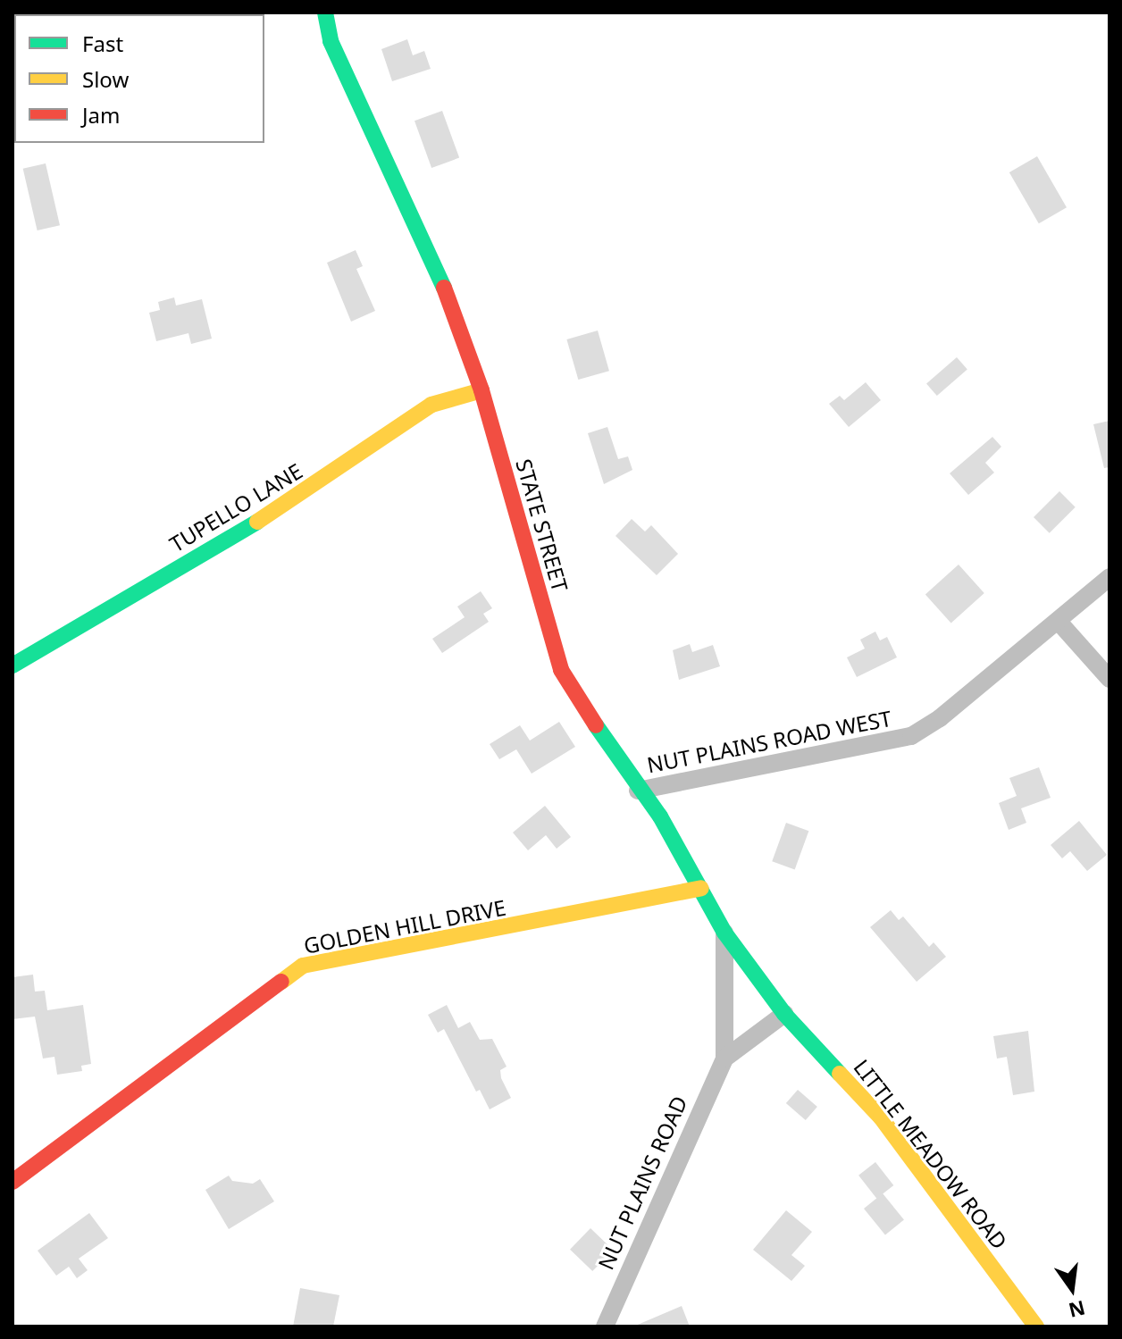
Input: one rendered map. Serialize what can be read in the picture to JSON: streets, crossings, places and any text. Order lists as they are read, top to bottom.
{
  "streets": {
    "street": [
      "TUPELLO LANE",
      "STATE STREET",
      "NUT PLAINS ROAD WEST",
      "GOLDEN HILL DRIVE",
      "LITTLE MEADOW ROAD",
      "NUT PLAINS ROAD"
    ]
  },
  "crossings": [
    ["TUPELLO LANE", "STATE STREET"],
    ["STATE STREET", "NUT PLAINS ROAD WEST"],
    ["STATE STREET", "GOLDEN HILL DRIVE"],
    ["STATE STREET", "LITTLE MEADOW ROAD"],
    ["STATE STREET", "NUT PLAINS ROAD"],
    ["LITTLE MEADOW ROAD", "NUT PLAINS ROAD"]
  ],
  "legend": ["Fast", "Slow", "Jam"],
  "north": "bottom"
}
